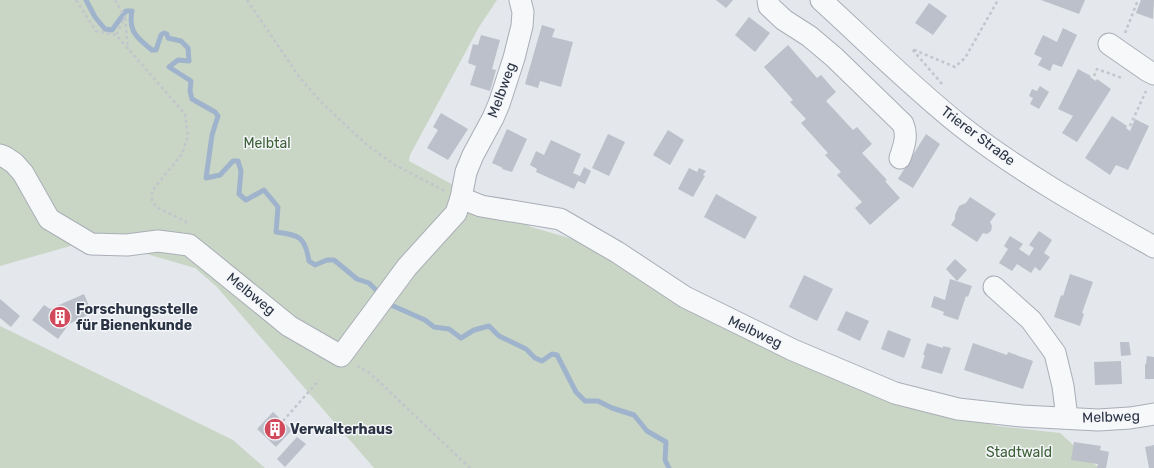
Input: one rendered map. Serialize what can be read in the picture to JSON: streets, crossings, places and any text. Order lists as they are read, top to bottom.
{
  "streets": {
    "street": ["Melbweg", "Trierer Straße"]
  },
  "parks": ["Melbtal", "Stadtwald"],
  "places": {
    "building": ["Forschungsstelle für Bienenkunde", "Verwalterhaus"]
  }
}
